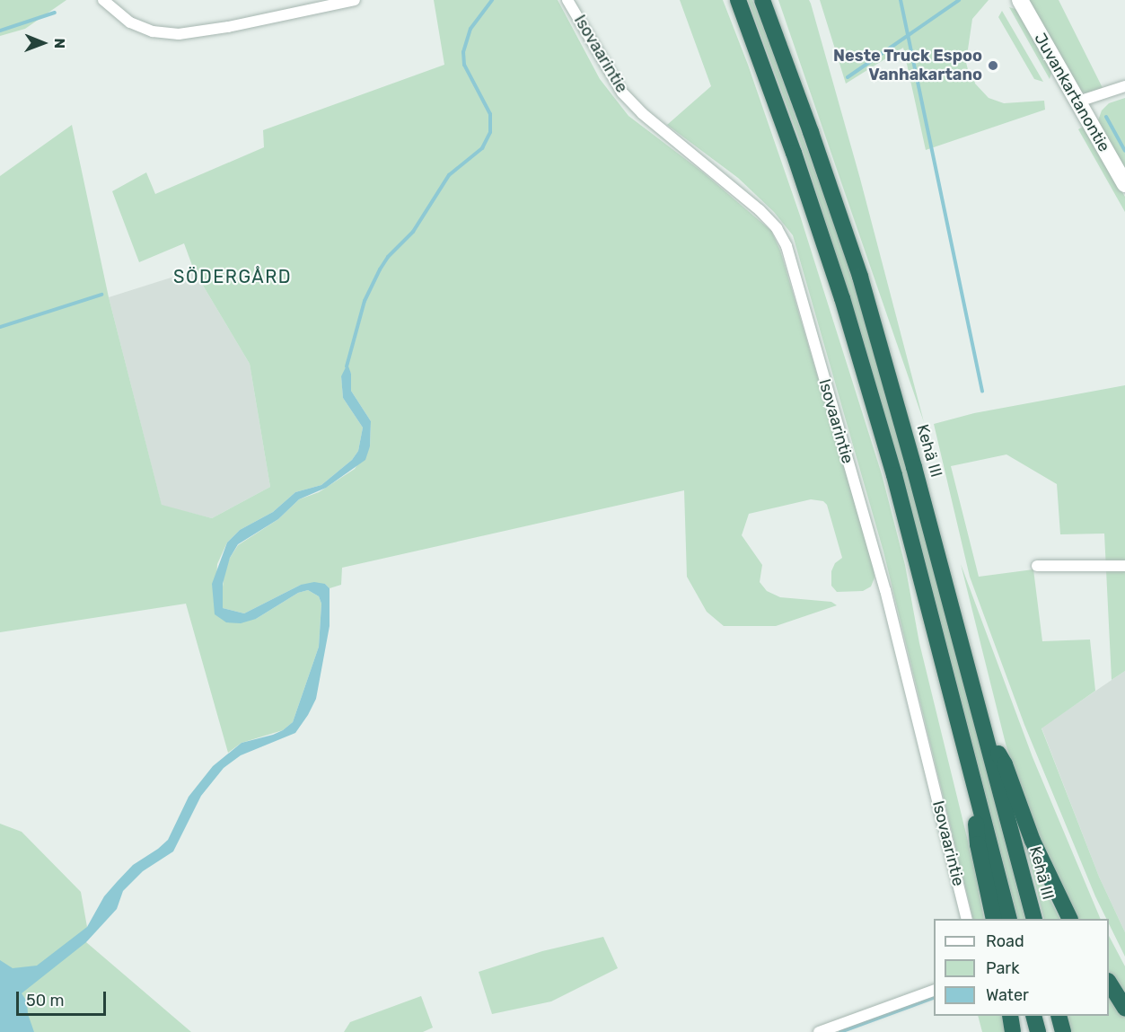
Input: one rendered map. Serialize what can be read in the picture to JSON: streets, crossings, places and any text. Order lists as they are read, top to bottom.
{
  "streets": {
    "highway": ["Kehä III"],
    "main road": ["Juvankartanontie"],
    "street": ["Isovaarintie"]
  },
  "districts": ["SÖDERGÅRD"],
  "places": ["Neste Truck Espoo Vanhakartano"],
  "legend": ["Road", "Park", "Water"],
  "scale_bar": "50 m",
  "north": "right"
}
